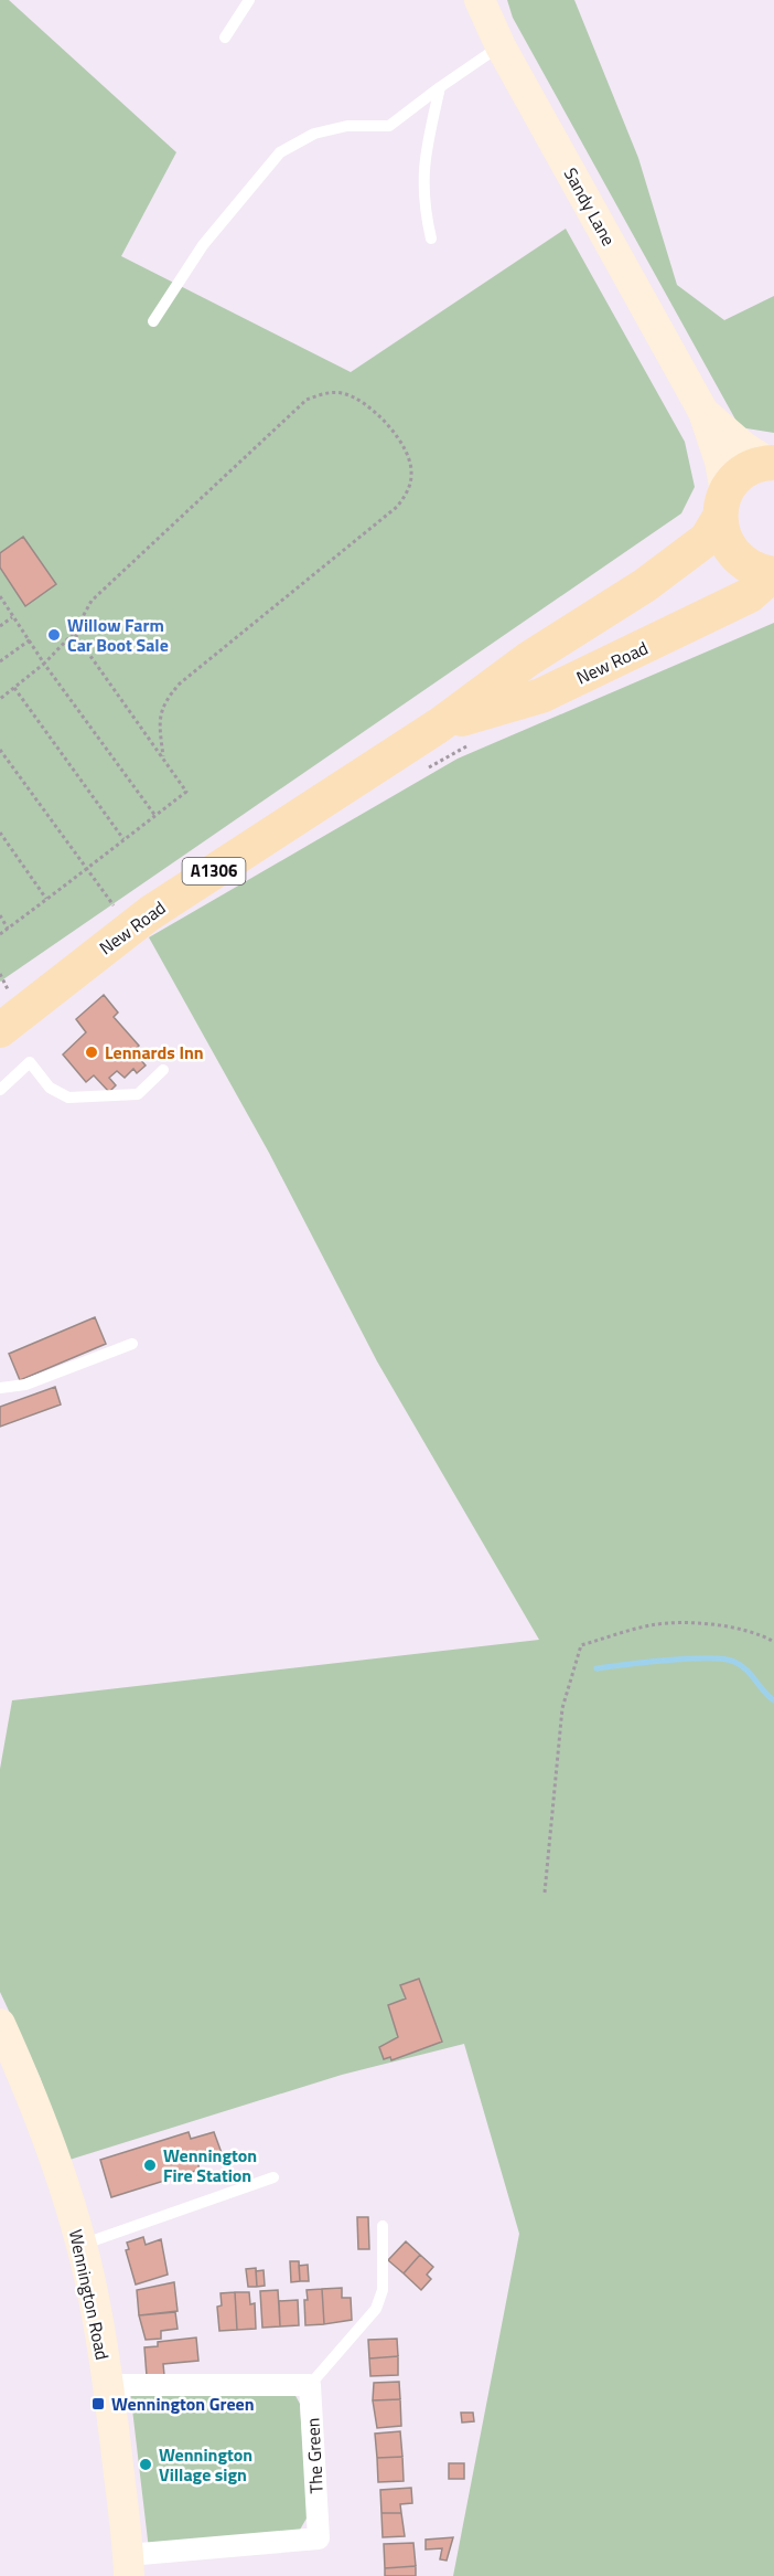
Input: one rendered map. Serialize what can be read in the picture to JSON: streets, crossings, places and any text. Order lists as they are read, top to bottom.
{
  "streets": {
    "main road": [
      "Sandy Lane",
      "New Road",
      "A1306",
      "Wennington Road"
    ],
    "street": ["The Green"]
  },
  "crossings": [
    ["Sandy Lane", "New Road"],
    ["Wennington Road", "The Green"]
  ],
  "places": {
    "other": [
      "Willow Farm Car Boot Sale",
      "Lennards Inn",
      "Wennington Fire Station",
      "Wennington Village sign"
    ],
    "transit": ["Wennington Green"]
  }
}
